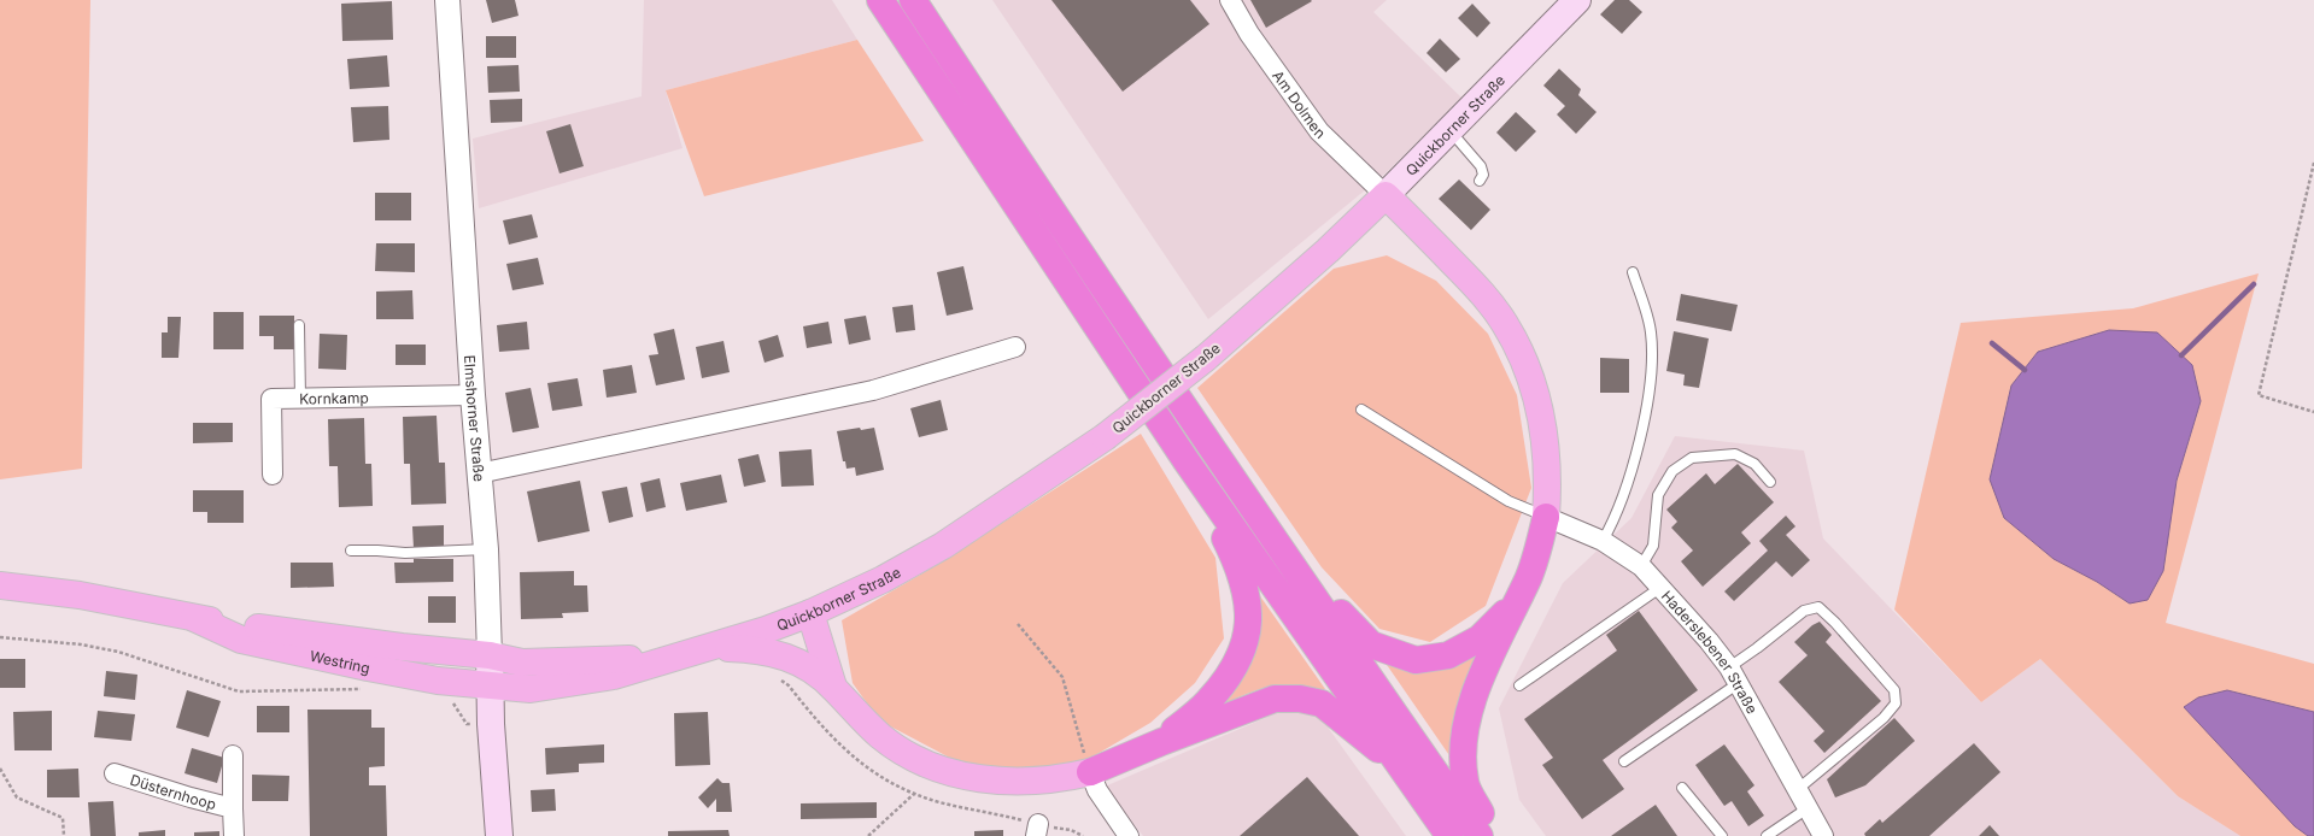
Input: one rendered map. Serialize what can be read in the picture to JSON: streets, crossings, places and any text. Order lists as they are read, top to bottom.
{
  "streets": {
    "main road": ["Quickborner Straße", "Elmshorner Straße", "Westring"],
    "street": [
      "Am Dolmen",
      "Kornkamp",
      "Haderslebener Straße",
      "Düsternhoop"
    ]
  },
  "crossings": [
    ["Am Dolmen", "Quickborner Straße"],
    ["Quickborner Straße", "Elmshorner Straße"],
    ["Quickborner Straße", "Westring"],
    ["Kornkamp", "Elmshorner Straße"],
    ["Elmshorner Straße", "Westring"]
  ]
}
